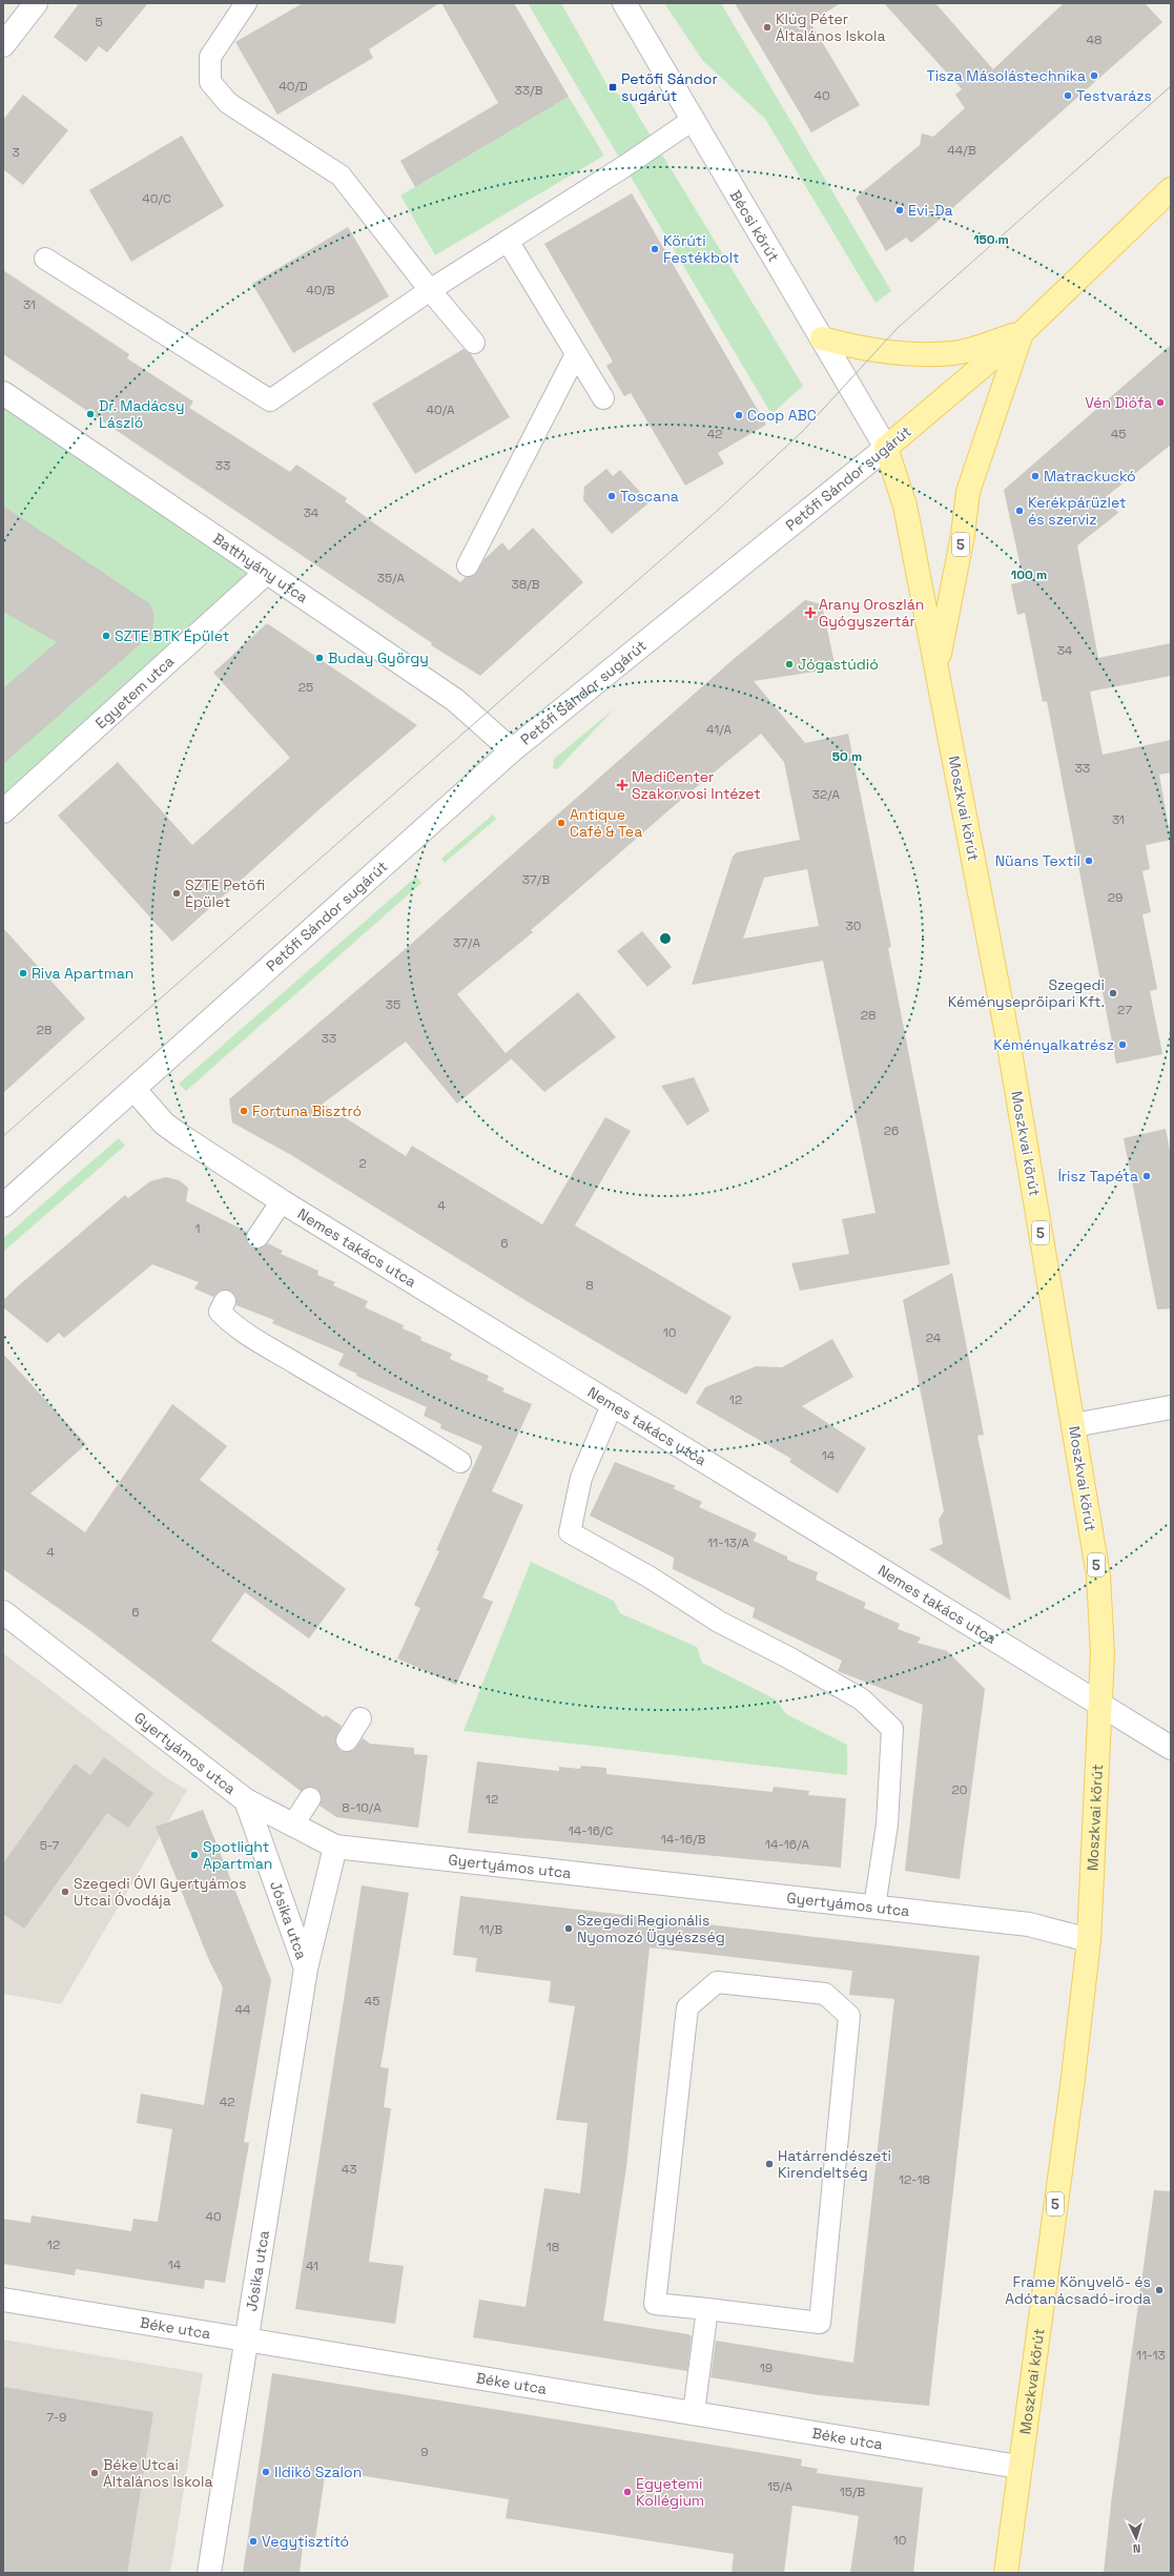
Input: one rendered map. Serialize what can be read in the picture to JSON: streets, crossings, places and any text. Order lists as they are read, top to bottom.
{
  "streets": {
    "main road": ["Petőfi Sándor sugárút", "5", "Moszkvai körút"],
    "street": [
      "Bécsi körút",
      "Batthyány utca",
      "Egyetem utca",
      "Nemes takács utca",
      "Gyertyámos utca",
      "Jósika utca",
      "Béke utca"
    ]
  },
  "crossings": [
    ["Bécsi körút", "Petőfi Sándor sugárút"],
    ["Bécsi körút", "Moszkvai körút"],
    ["Petőfi Sándor sugárút", "5"],
    ["Petőfi Sándor sugárút", "Batthyány utca"],
    ["Petőfi Sándor sugárút", "Moszkvai körút"],
    ["Petőfi Sándor sugárút", "Nemes takács utca"],
    ["5", "Moszkvai körút"],
    ["Batthyány utca", "Egyetem utca"],
    ["Moszkvai körút", "Nemes takács utca"],
    ["Moszkvai körút", "Gyertyámos utca"],
    ["Moszkvai körút", "Béke utca"],
    ["Gyertyámos utca", "Jósika utca"],
    ["Jósika utca", "Béke utca"]
  ],
  "places": {
    "other": [
      "Klúg Péter Általános Iskola",
      "Tisza Másolástechnika",
      "Testvarázs",
      "Evi-Da",
      "Körúti Festékbolt",
      "Vén Diófa",
      "Dr. Madácsy László",
      "Coop ABC",
      "Matrackuckó",
      "Toscana",
      "Kerékpárüzlet és szerviz",
      "SZTE BTK Épület",
      "Buday György",
      "Jógastúdió",
      "Antique Café & Tea",
      "Nüans Textil",
      "SZTE Petőfi Épület",
      "Riva Apartman",
      "Szegedi Kéményseprőipari Kft.",
      "Kéményalkatrész",
      "Fortuna Bisztró",
      "Írisz Tapéta",
      "Spotlight Apartman",
      "Szegedi ÓVI Gyertyámos Utcai Óvodája",
      "Szegedi Regionális Nyomozó Ügyészség",
      "Határrendészeti Kirendeltség",
      "Frame Könyvelő- és Adótanácsadó-iroda",
      "Ildikó Szalon",
      "Béke Utcai Általános Iskola",
      "Egyetemi Kollégium",
      "Vegytisztító"
    ],
    "transit": ["Petőfi Sándor sugárút"],
    "health": ["Arany Oroszlán Gyógyszertár", "MediCenter Szakorvosi Intézet"]
  },
  "house_numbers": [
    "5",
    "48",
    "40/D",
    "33/B",
    "40",
    "44/B",
    "3",
    "40/C",
    "40/B",
    "31",
    "40/A",
    "42",
    "45",
    "33",
    "34",
    "35/A",
    "38/B",
    "34",
    "25",
    "41/A",
    "33",
    "32/A",
    "31",
    "37/B",
    "29",
    "30",
    "37/A",
    "35",
    "27",
    "28",
    "28",
    "33",
    "26",
    "2",
    "4",
    "1",
    "6",
    "8",
    "10",
    "24",
    "12",
    "14",
    "11-13/A",
    "4",
    "6",
    "20",
    "12",
    "8-10/A",
    "14-16/C",
    "14-16/B",
    "14-16/A",
    "5-7",
    "11/B",
    "45",
    "44",
    "42",
    "43",
    "12-18",
    "40",
    "12",
    "18",
    "14",
    "41",
    "11-13",
    "19",
    "7-9",
    "9",
    "15/A",
    "15/B",
    "10"
  ],
  "north": "bottom",
  "rings": ["150 m", "100 m", "50 m"]
}
